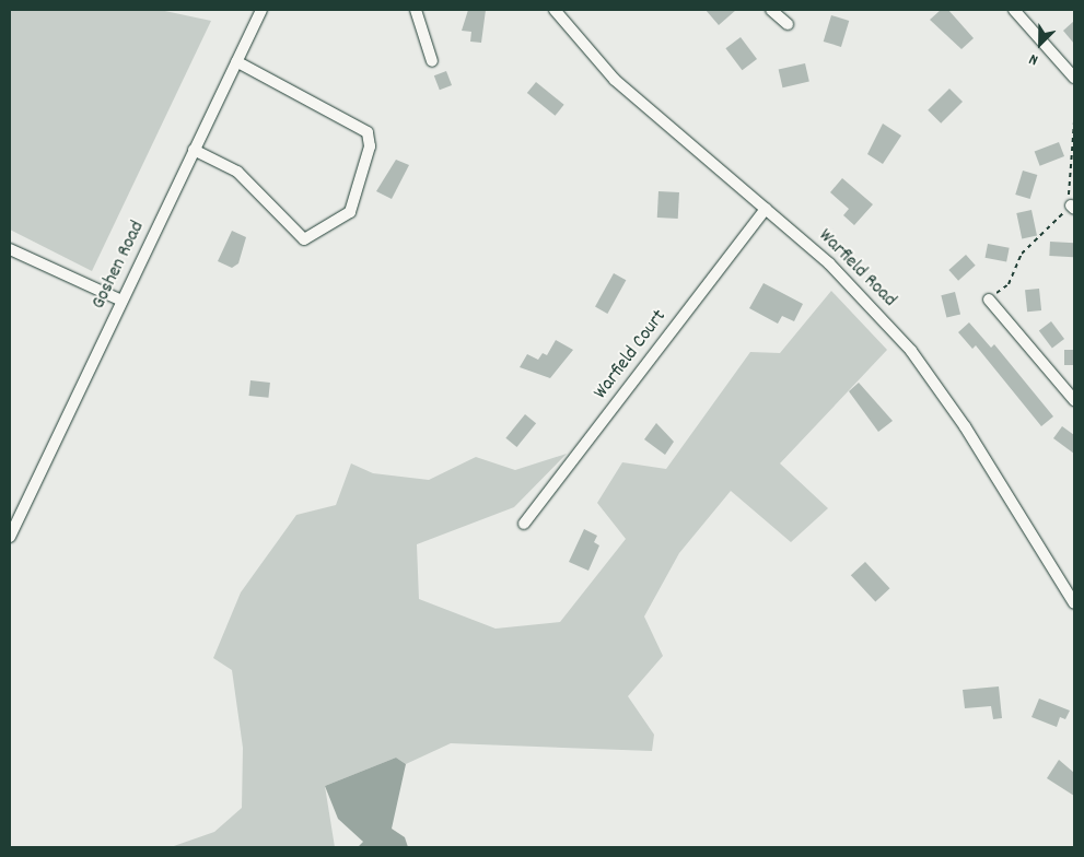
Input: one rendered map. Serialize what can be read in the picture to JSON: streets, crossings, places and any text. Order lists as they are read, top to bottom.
{
  "streets": {
    "street": ["Goshen Road", "Warfield Road", "Warfield Court"]
  },
  "crossings": [
    ["Warfield Road", "Warfield Court"]
  ],
  "north": "bottom left"
}
